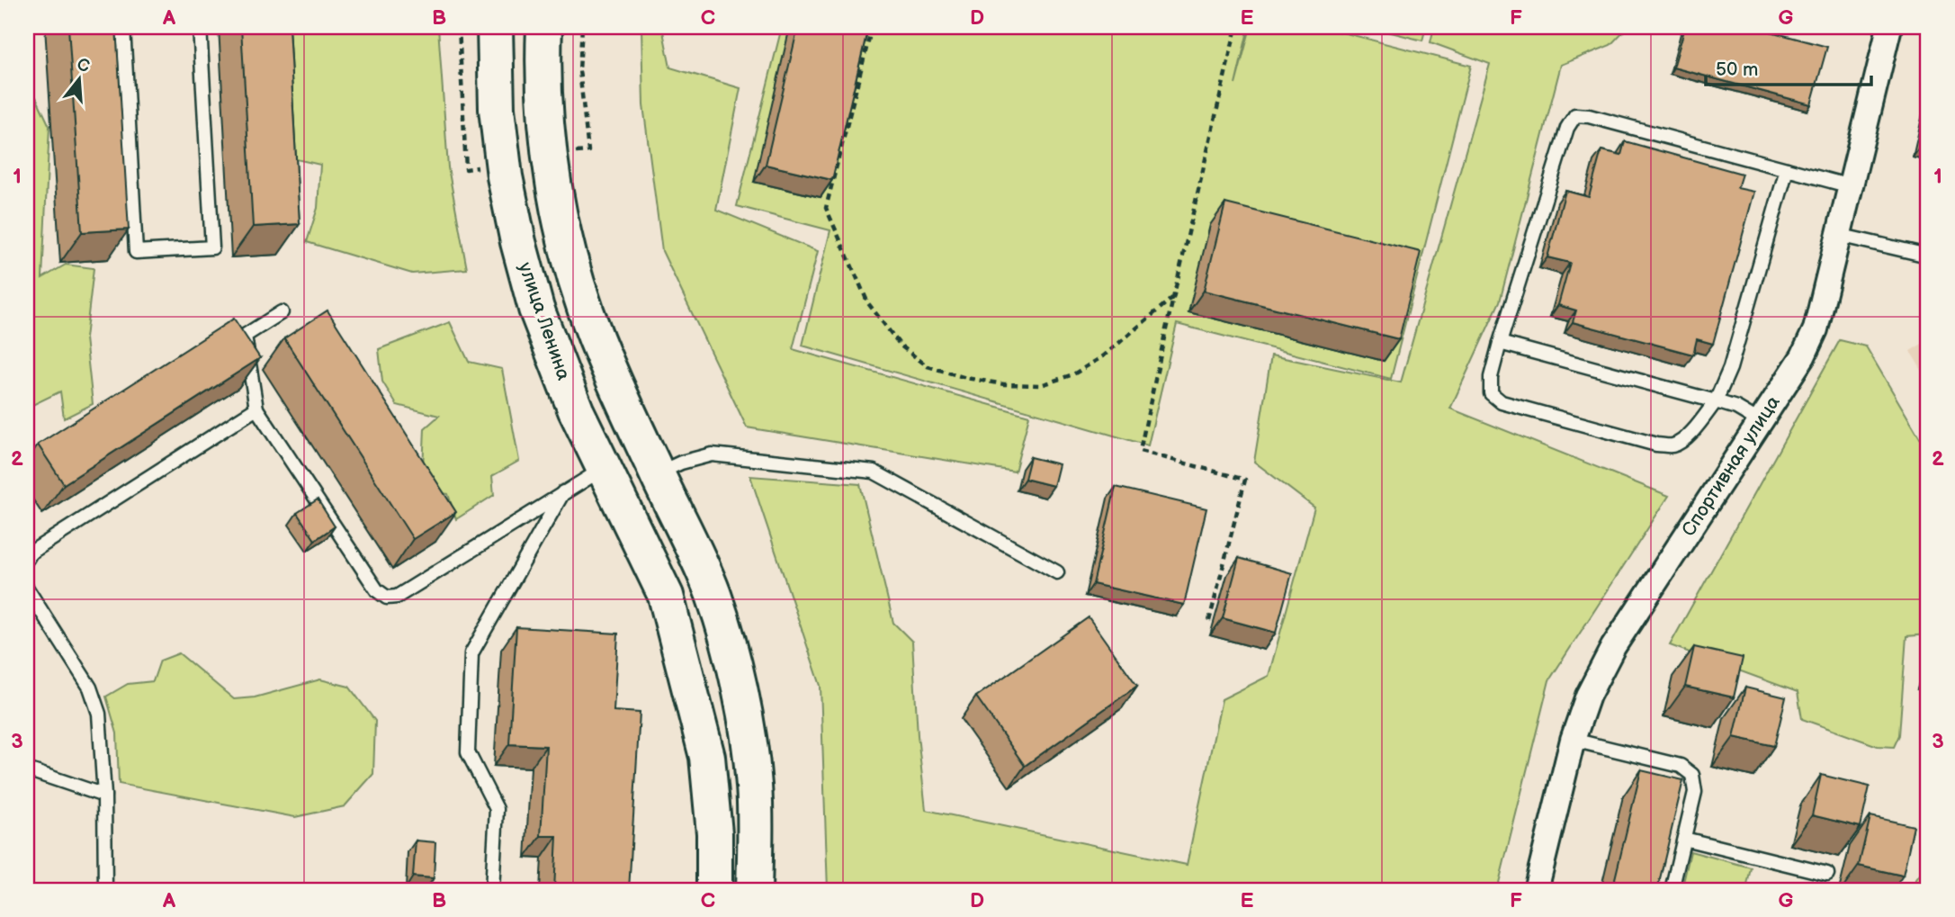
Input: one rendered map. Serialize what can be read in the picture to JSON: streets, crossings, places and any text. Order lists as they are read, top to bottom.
{
  "streets": {
    "street": ["улица Ленина", "Спортивная улица"]
  },
  "scale_bar": "50 m",
  "north": "top",
  "grid": {
    "columns": [
      "A",
      "B",
      "C",
      "D",
      "E",
      "F",
      "G"
    ],
    "rows": ["1", "2", "3"]
  }
}
